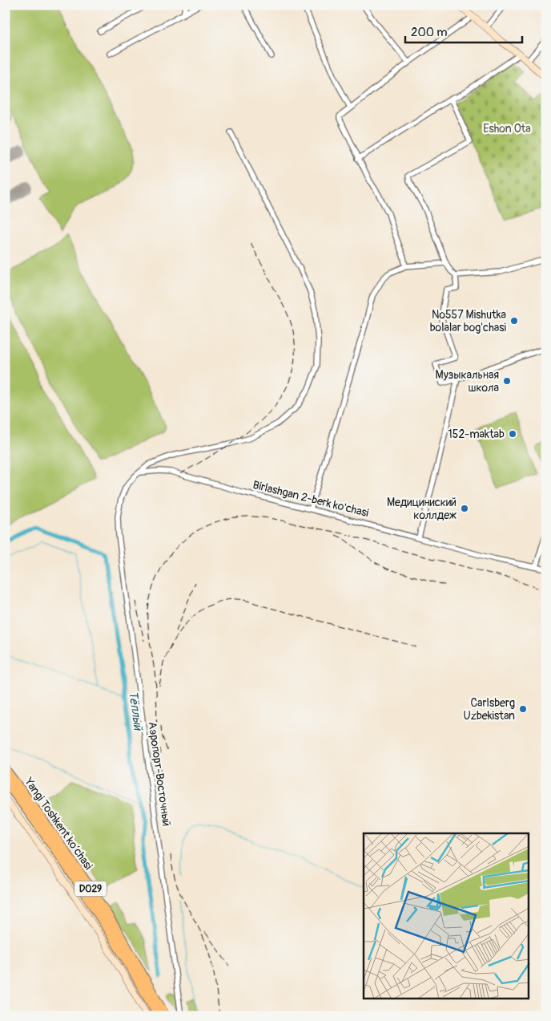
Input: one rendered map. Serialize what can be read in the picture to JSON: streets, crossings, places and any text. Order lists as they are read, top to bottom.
{
  "streets": {
    "highway": ["Yangi Toshkent ko‘chasi", "D029"],
    "street": ["Birlashgan 2-berk ko'chasi", "Аэропорт-Восточный"]
  },
  "crossings": [
    ["Birlashgan 2-berk ko'chasi", "Аэропорт-Восточный"]
  ],
  "water": ["Тёплый"],
  "parks": ["Eshon Ota"],
  "places": [
    "№557 Mishutka bolalar bog'chasi",
    "Музыкальная школа",
    "152-maktab",
    "Медициниский коллдеж",
    "Carlsberg Uzbekistan"
  ],
  "scale_bar": "200 m"
}
